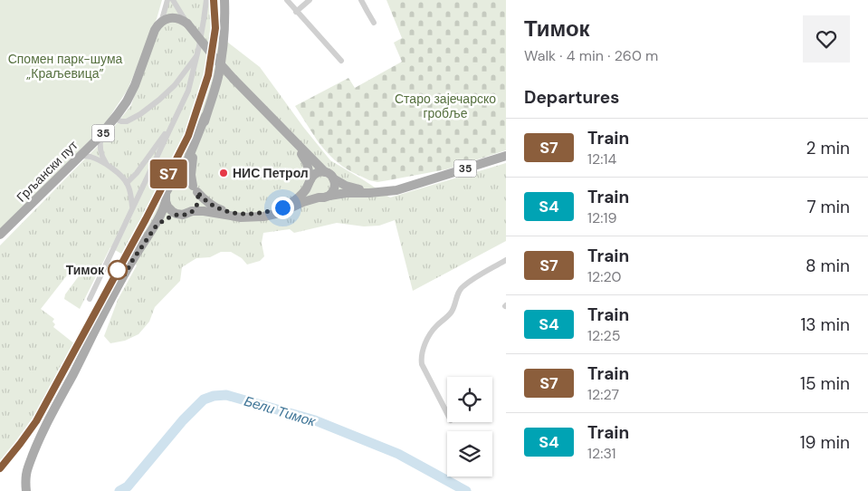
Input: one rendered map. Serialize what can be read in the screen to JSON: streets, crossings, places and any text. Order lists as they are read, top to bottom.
{
  "streets": {
    "main road": ["35", "Грљански пут"]
  },
  "water": ["Бели Тимок"],
  "parks": ["Спомен парк-шума „Краљевица”", "Старо зајечарско гробље"],
  "places": ["НИС Петрол", "Тимок"],
  "page": {
    "on_map": "S7",
    "heading": [
      ["Тимок", "Walk · 4 min · 260 m"],
      "Departures"
    ],
    "list": [
      {
        "mark": "S7",
        "name": "Train",
        "note": "12:14",
        "value": "2 min"
      },
      {
        "mark": "S4",
        "name": "Train",
        "note": "12:19",
        "value": "7 min"
      },
      {
        "mark": "S7",
        "name": "Train",
        "note": "12:20",
        "value": "8 min"
      },
      {
        "mark": "S4",
        "name": "Train",
        "note": "12:25",
        "value": "13 min"
      },
      {
        "mark": "S7",
        "name": "Train",
        "note": "12:27",
        "value": "15 min"
      },
      {
        "mark": "S4",
        "name": "Train",
        "note": "12:31",
        "value": "19 min"
      }
    ]
  }
}
